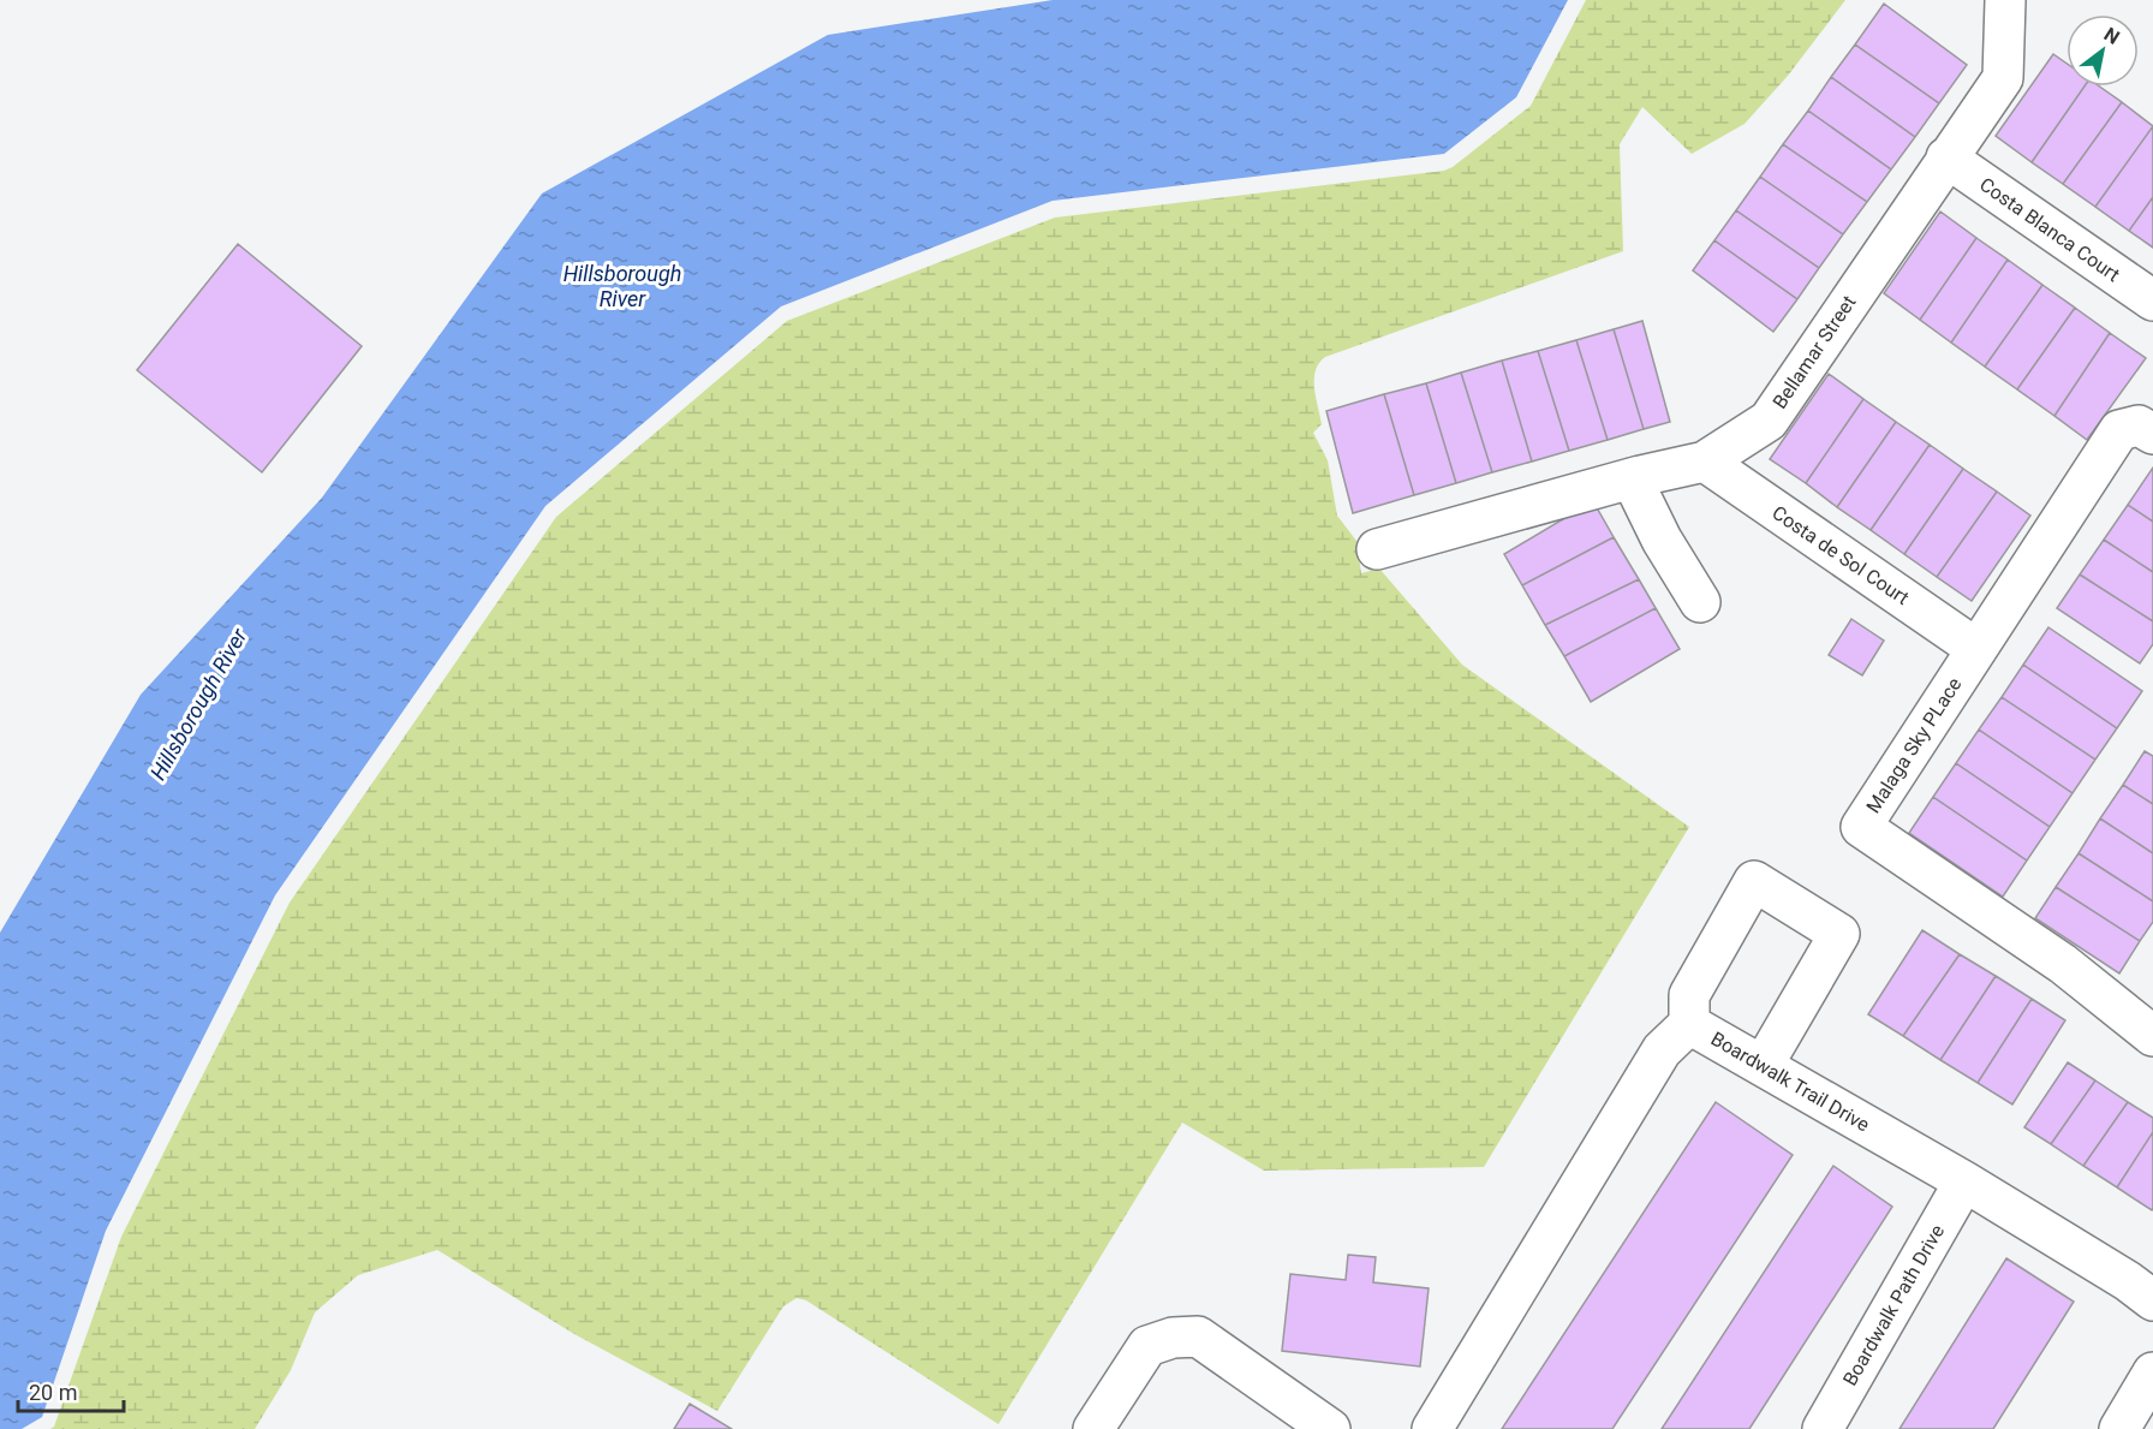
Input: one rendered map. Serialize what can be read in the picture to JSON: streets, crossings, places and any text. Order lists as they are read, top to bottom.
{
  "streets": {
    "street": [
      "Costa Blanca Court",
      "Bellamar Street",
      "Costa de Sol Court",
      "Malaga Sky PLace",
      "Boardwalk Trail Drive",
      "Boardwalk Path Drive"
    ]
  },
  "crossings": [
    ["Costa Blanca Court", "Bellamar Street"],
    ["Bellamar Street", "Costa de Sol Court"],
    ["Costa de Sol Court", "Malaga Sky PLace"],
    ["Boardwalk Trail Drive", "Boardwalk Path Drive"]
  ],
  "water": ["Hillsborough River"],
  "scale_bar": "20 m",
  "north": "top right"
}
